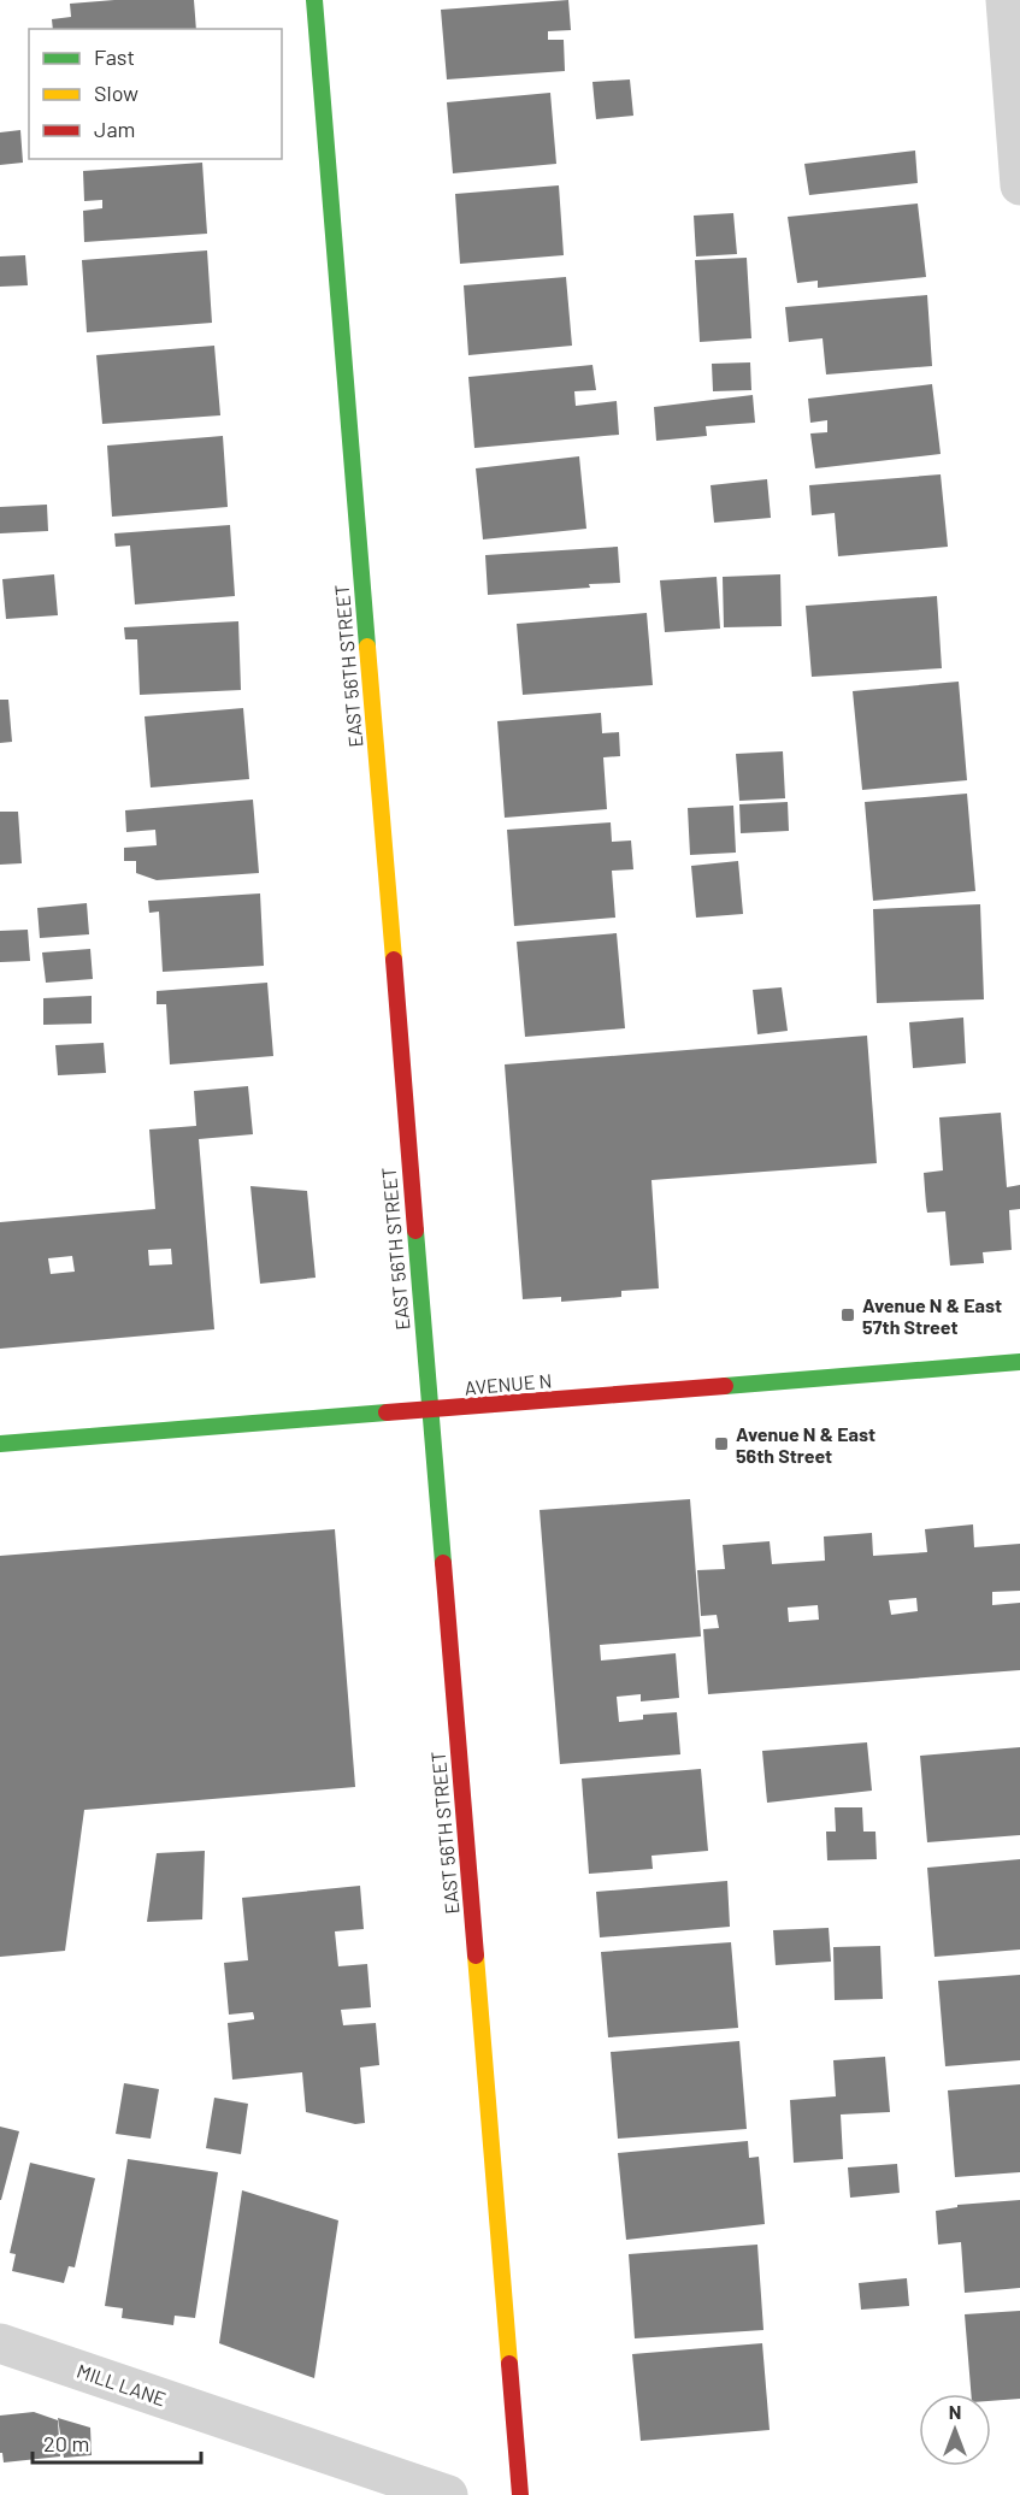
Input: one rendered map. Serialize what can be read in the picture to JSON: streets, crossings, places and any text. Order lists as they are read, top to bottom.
{
  "streets": {
    "street": ["EAST 56TH STREET", "AVENUE N", "MILL LANE"]
  },
  "crossings": [
    ["EAST 56TH STREET", "AVENUE N"]
  ],
  "places": {
    "transit": ["Avenue N & East 57th Street", "Avenue N & East 56th Street"]
  },
  "legend": ["Fast", "Slow", "Jam"],
  "scale_bar": "20 m",
  "north": "top"
}
